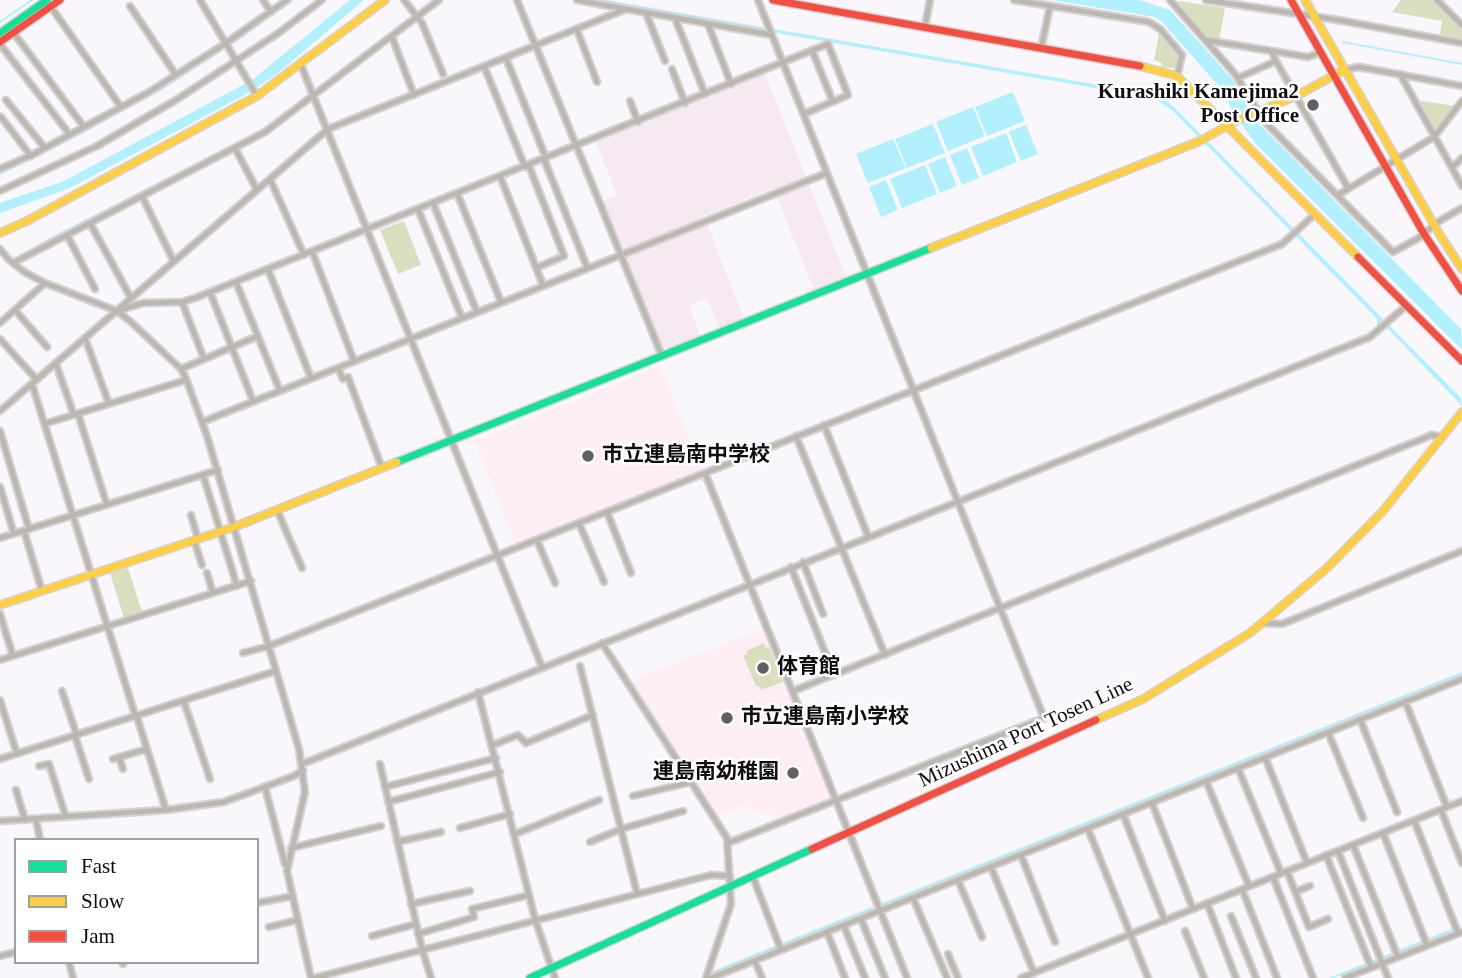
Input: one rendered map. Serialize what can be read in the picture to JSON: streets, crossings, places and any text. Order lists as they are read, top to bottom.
{
  "streets": {
    "street": ["Mizushima Port Tosen Line"]
  },
  "places": [
    "Kurashiki Kamejima2 Post Office",
    "市立連島南中学校",
    "体育館",
    "市立連島南小学校",
    "連島南幼稚園"
  ],
  "legend": ["Fast", "Slow", "Jam"]
}
